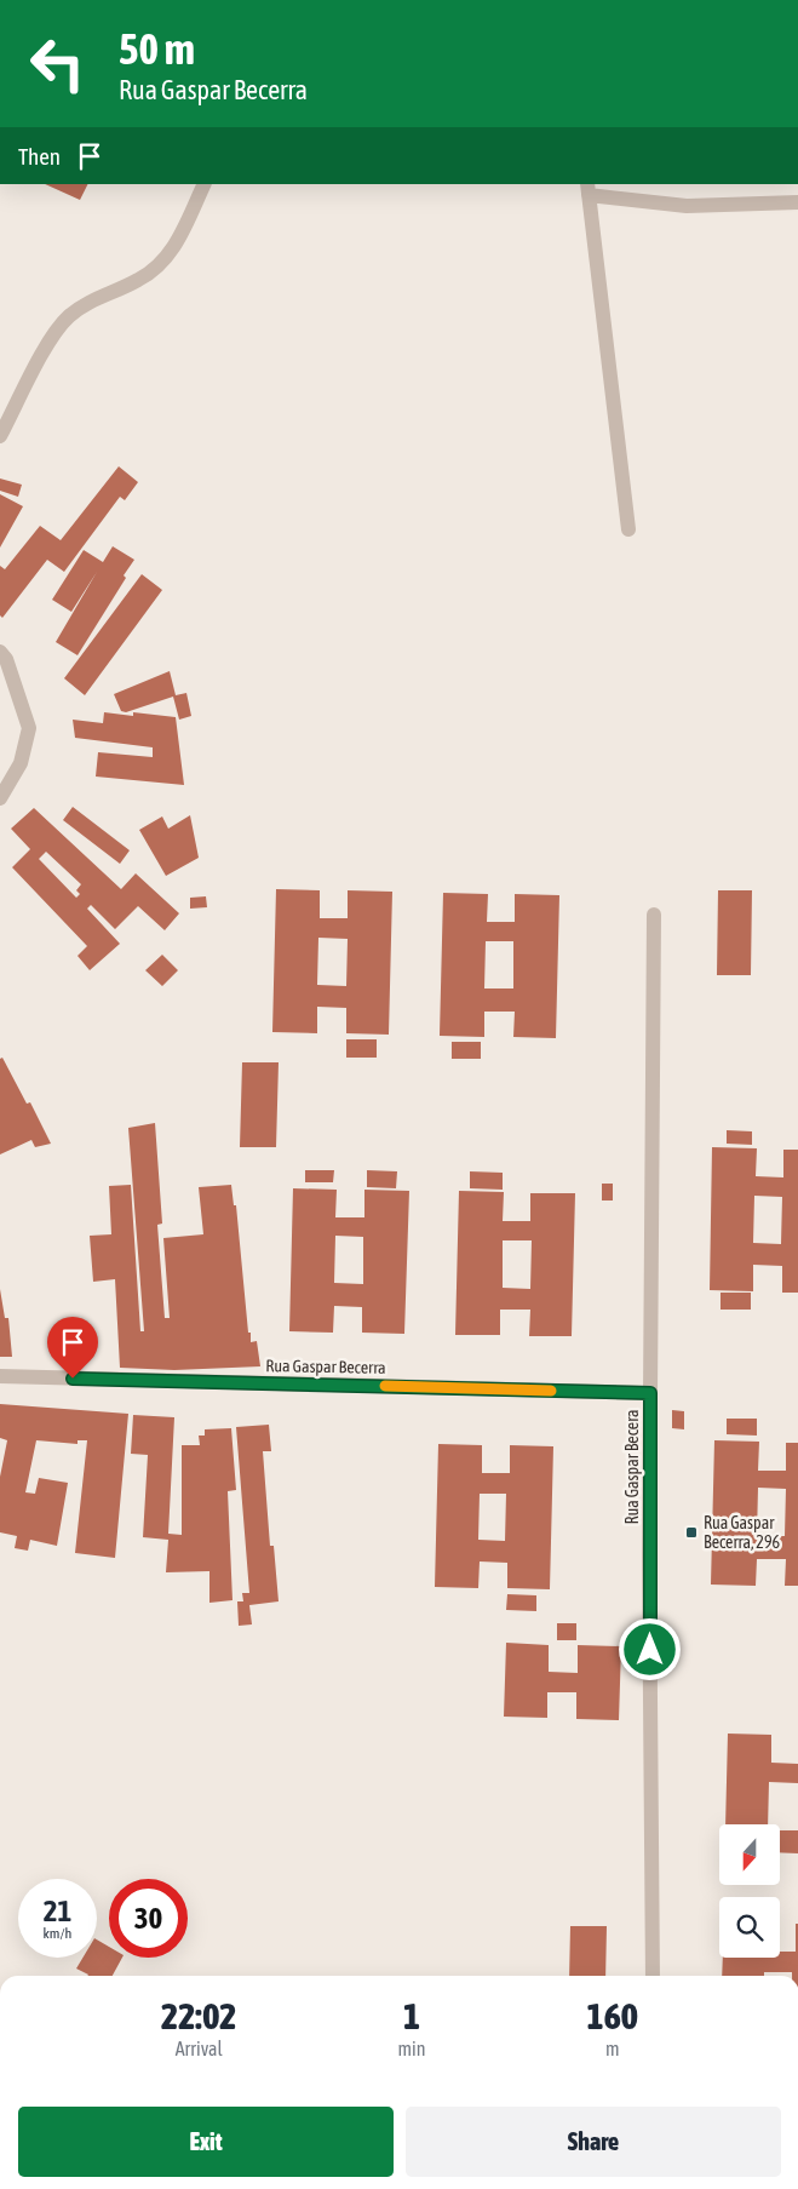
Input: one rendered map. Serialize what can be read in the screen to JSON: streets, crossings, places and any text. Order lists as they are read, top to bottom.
{
  "streets": {
    "street": ["Rua Gaspar Becerra", "Rua Gaspar Becera"]
  },
  "crossings": [
    ["Rua Gaspar Becerra", "Rua Gaspar Becera"]
  ],
  "places": {
    "transit": ["Rua Gaspar Becerra, 296"]
  },
  "north": "bottom",
  "page": {
    "turn": ["50 m", "Rua Gaspar Becerra"],
    "then": "Then",
    "speed": "21 km/h",
    "limit": "30",
    "eta": [
      "22:02",
      "Arrival",
      "1",
      "min",
      "160",
      "m"
    ],
    "buttons": ["Exit", "Share"]
  }
}
